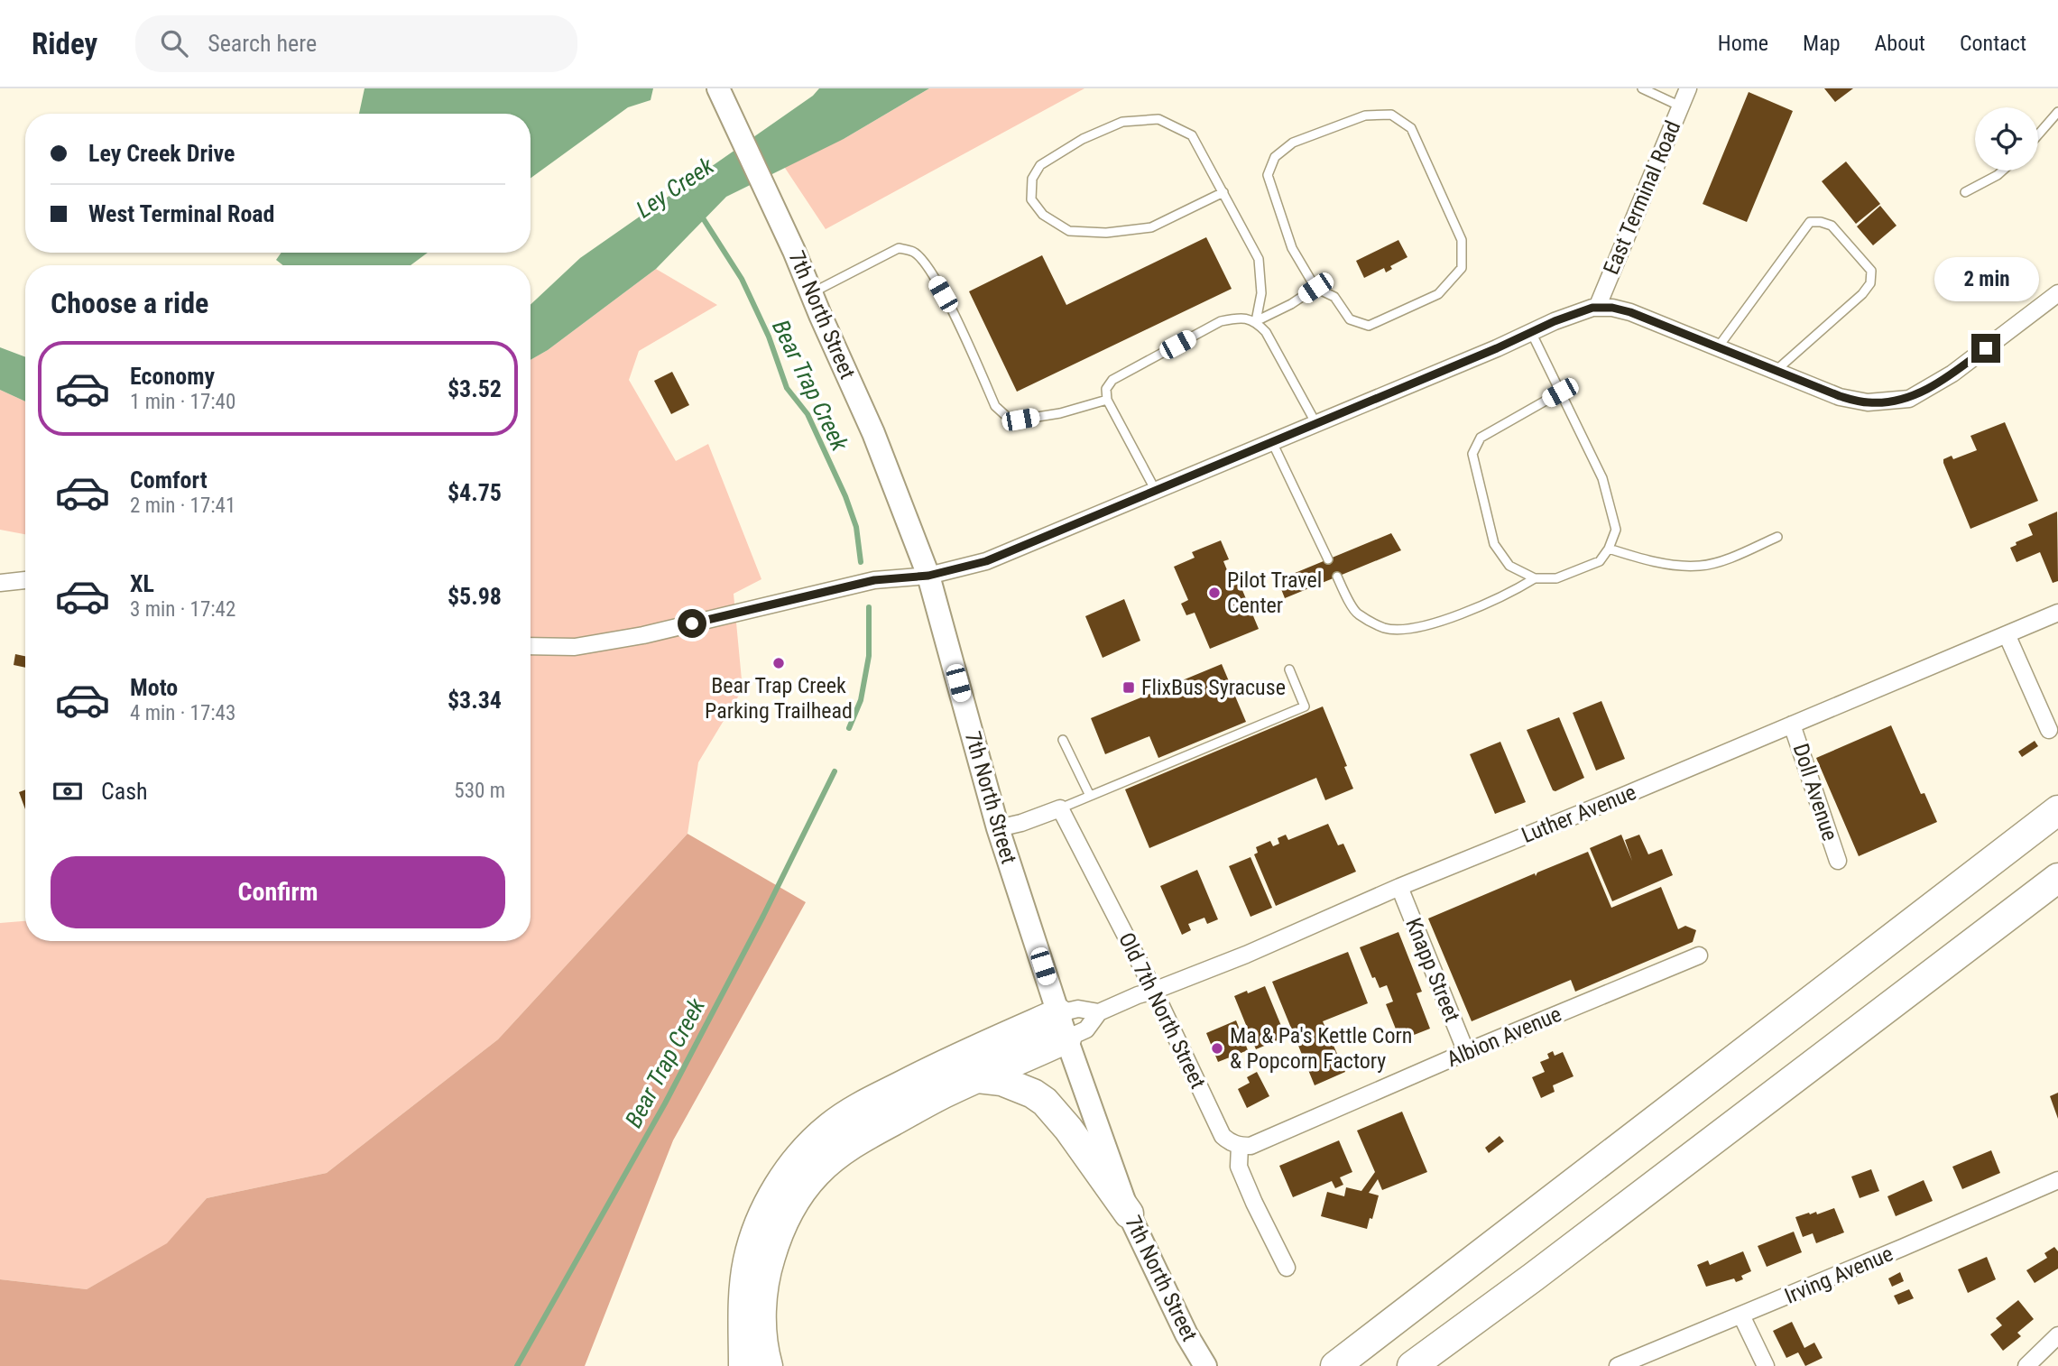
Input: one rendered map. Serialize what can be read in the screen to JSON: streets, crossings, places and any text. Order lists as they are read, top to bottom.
{
  "streets": {
    "street": [
      "East Terminal Road",
      "7th North Street",
      "Doll Avenue",
      "Luther Avenue",
      "Knapp Street",
      "Old 7th North Street",
      "Albion Avenue",
      "Irving Avenue"
    ]
  },
  "crossings": [
    ["7th North Street", "Luther Avenue"],
    ["Doll Avenue", "Luther Avenue"],
    ["Luther Avenue", "Knapp Street"],
    ["Luther Avenue", "Old 7th North Street"],
    ["Knapp Street", "Albion Avenue"],
    ["Old 7th North Street", "Albion Avenue"]
  ],
  "water": ["Ley Creek", "Bear Trap Creek"],
  "places": {
    "other": ["Pilot Travel Center", "Bear Trap Creek Parking Trailhead", "Ma & Pa's Kettle Corn & Popcorn Factory"],
    "transit": ["FlixBus Syracuse"]
  },
  "page": {
    "header": "Ridey",
    "search": "Search here",
    "nav": [
      "Home",
      "Map",
      "About",
      "Contact"
    ],
    "banner": ["Ley Creek Drive", "West Terminal Road"],
    "bubble": "2 min",
    "heading": "Choose a ride",
    "list": [
      {
        "name": "Economy",
        "note": "1 min · 17:40",
        "value": "$3.52"
      },
      {
        "name": "Comfort",
        "note": "2 min · 17:41",
        "value": "$4.75"
      },
      {
        "name": "XL",
        "note": "3 min · 17:42",
        "value": "$5.98"
      },
      {
        "name": "Moto",
        "note": "4 min · 17:43",
        "value": "$3.34"
      }
    ],
    "pay": ["Cash", "530 m"],
    "buttons": "Confirm"
  }
}
